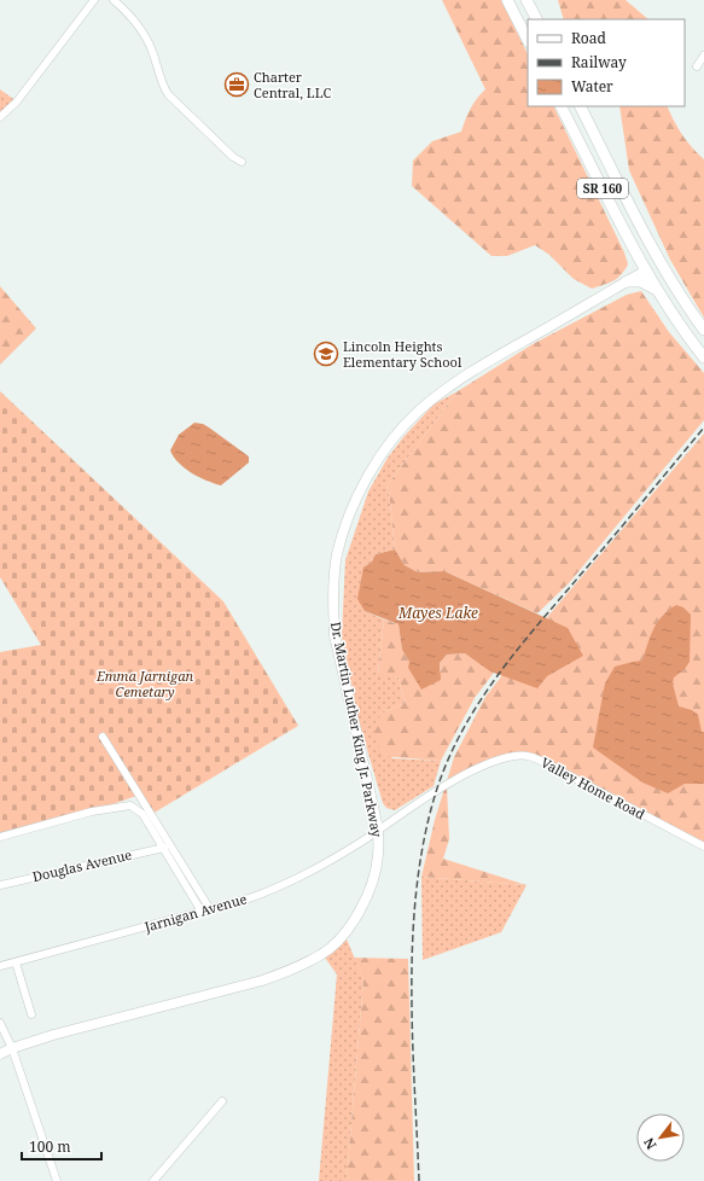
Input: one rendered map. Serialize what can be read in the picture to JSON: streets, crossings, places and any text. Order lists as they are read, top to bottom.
{
  "streets": {
    "highway": ["SR 160"],
    "main road": ["Dr. Martin Luther King Jr. Parkway"],
    "street": ["Valley Home Road", "Douglas Avenue", "Jarnigan Avenue"]
  },
  "crossings": [
    ["SR 160", "Dr. Martin Luther King Jr. Parkway"],
    ["Dr. Martin Luther King Jr. Parkway", "Valley Home Road"],
    ["Dr. Martin Luther King Jr. Parkway", "Jarnigan Avenue"],
    ["Valley Home Road", "Jarnigan Avenue"]
  ],
  "water": ["Mayes Lake"],
  "parks": ["Emma Jarnigan Cemetary"],
  "places": {
    "office": ["Charter Central, LLC"],
    "school or university": ["Lincoln Heights Elementary School"]
  },
  "legend": ["Road", "Railway", "Water"],
  "scale_bar": "100 m",
  "north": "bottom left"
}
